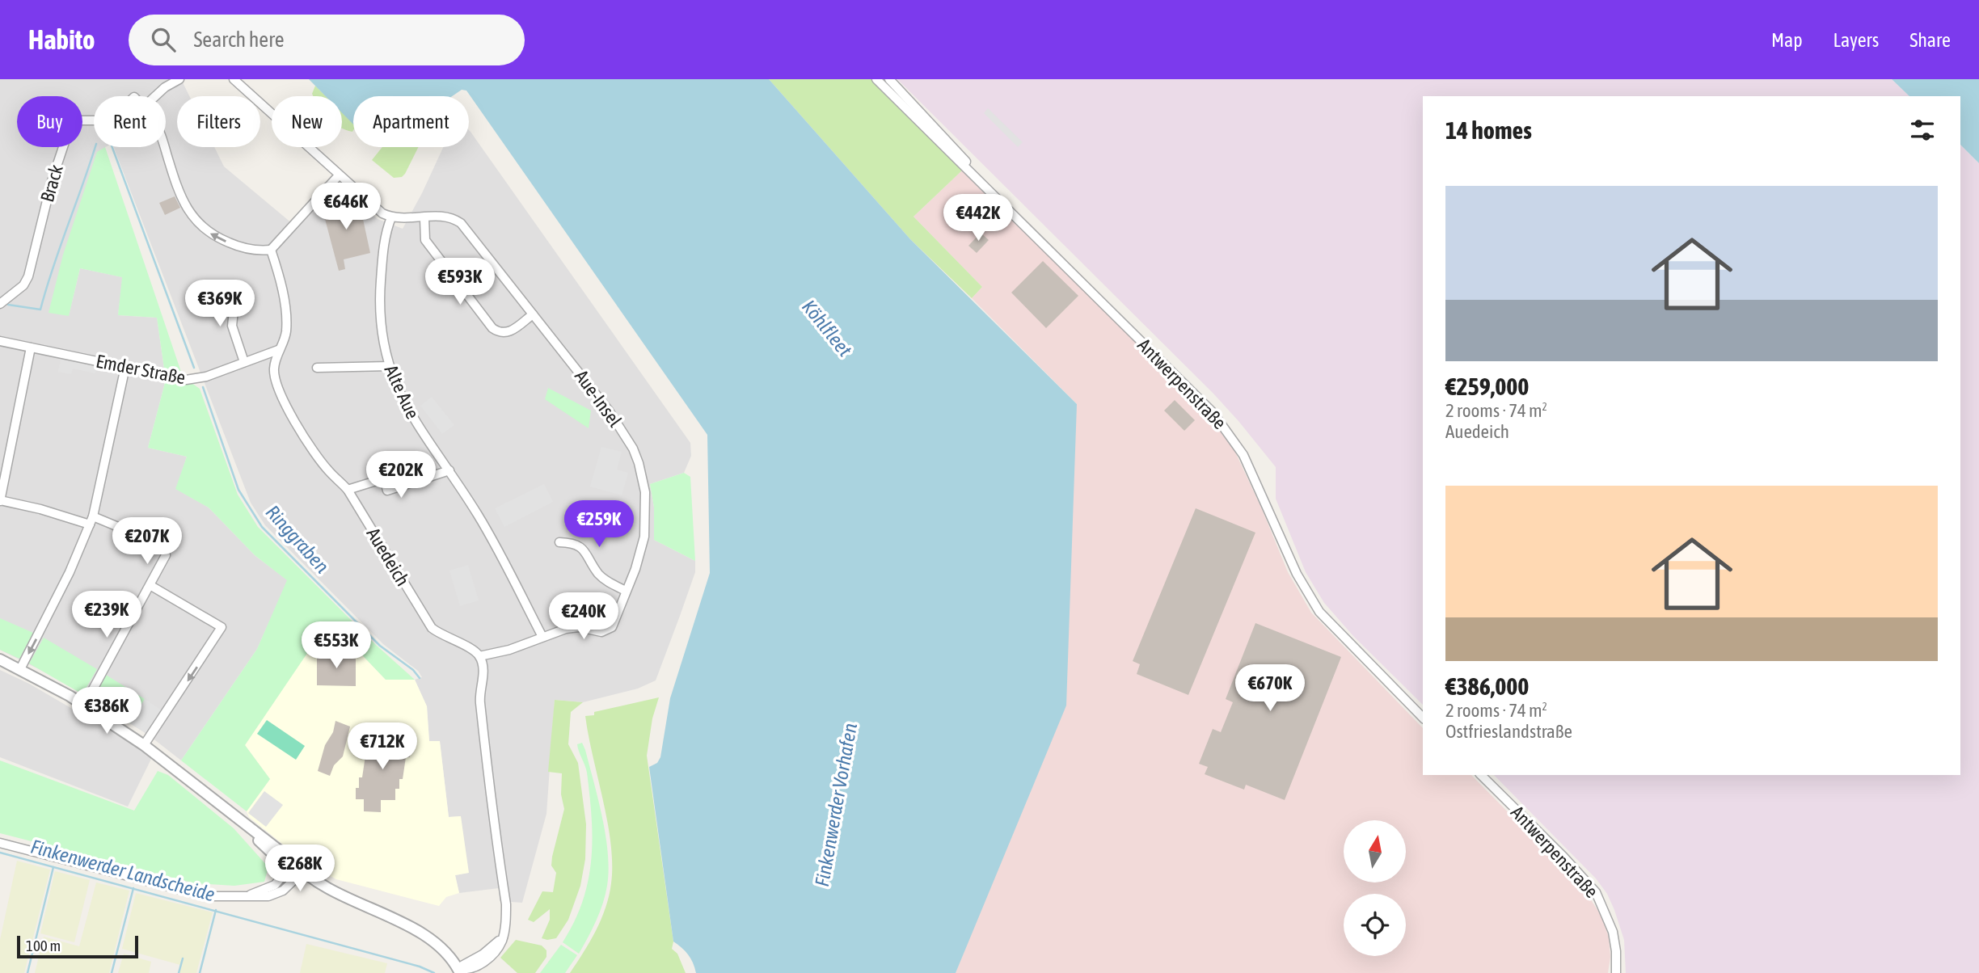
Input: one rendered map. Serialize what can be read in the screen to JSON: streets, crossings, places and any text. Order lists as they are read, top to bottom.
{
  "streets": {
    "street": [
      "Brack",
      "Emder Straße",
      "Antwerpenstraße",
      "Alte Aue",
      "Aue-Insel",
      "Auedeich"
    ]
  },
  "crossings": [
    ["Emder Straße", "Auedeich"],
    ["Alte Aue", "Aue-Insel"]
  ],
  "water": [
    "Köhlfleet",
    "Ringgraben",
    "Finkenwerder Vorhafen",
    "Finkenwerder Landscheide"
  ],
  "scale_bar": "100 m",
  "north": "top",
  "page": {
    "header": "Habito",
    "search": "Search here",
    "nav": ["Map", "Layers", "Share"],
    "chip": [
      "Buy",
      "Rent",
      "Filters",
      "New",
      "Apartment"
    ],
    "heading": "14 homes",
    "list": [
      {
        "name": "€259,000",
        "note": "2 rooms · 74 m² · Auedeich"
      },
      {
        "name": "€386,000",
        "note": "2 rooms · 74 m² · Ostfrieslandstraße"
      }
    ],
    "price": [
      "€646K",
      "€442K",
      "€593K",
      "€369K",
      "€202K",
      "€259K",
      "€207K",
      "€239K",
      "€240K",
      "€553K",
      "€670K",
      "€386K",
      "€712K",
      "€268K"
    ],
    "scale": "100 m"
  }
}
